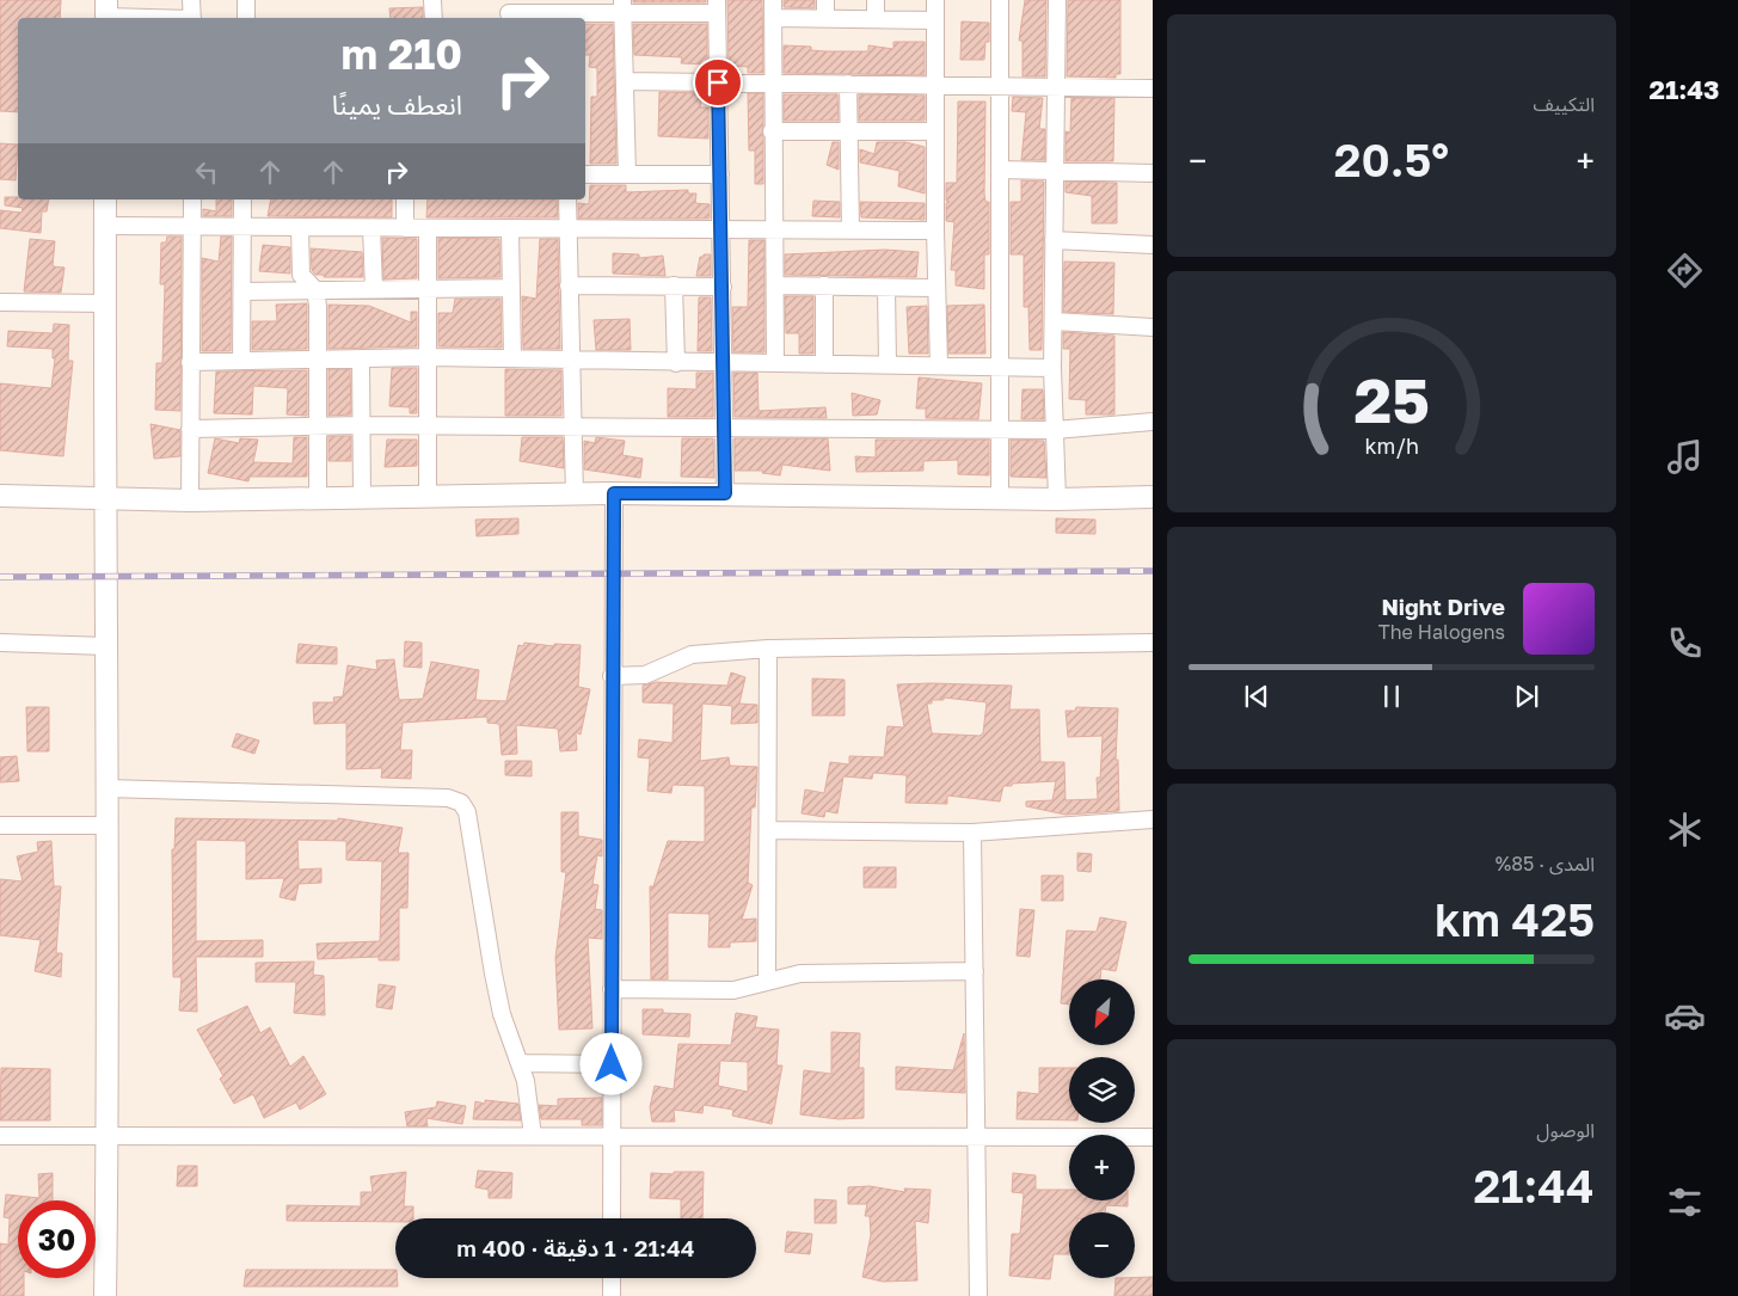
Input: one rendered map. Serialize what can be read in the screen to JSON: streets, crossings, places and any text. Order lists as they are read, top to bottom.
{
  "north": "bottom left",
  "page": {
    "tabs": "21:43",
    "tile": [
      "التكييف",
      ["المدى · 85%", "425 km"],
      ["الوصول", "21:44"]
    ],
    "turn": ["210 m", "انعطف يمينًا"],
    "heat": ["−", "20.5°", "+"],
    "song": ["Night Drive", "The Halogens"],
    "map_buttons": ["+", "−"],
    "limit": "30",
    "trip": "21:44 · 1 دقيقة · 400 m",
    "gauge": ["25", "km/h"]
  }
}
